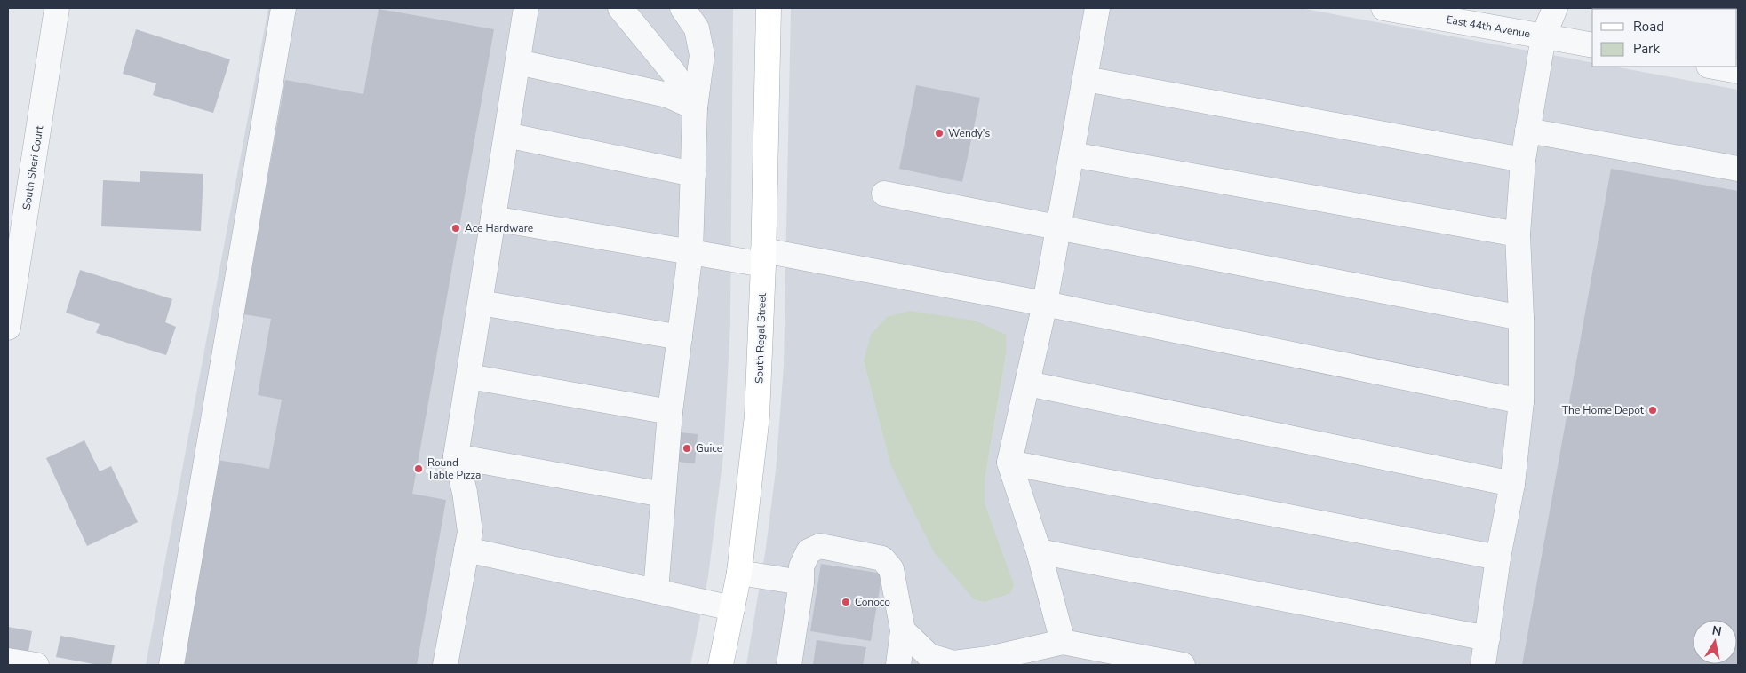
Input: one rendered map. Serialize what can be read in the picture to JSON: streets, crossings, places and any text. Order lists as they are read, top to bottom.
{
  "streets": {
    "main road": ["South Regal Street"],
    "street": ["East 44th Avenue", "South Sheri Court"]
  },
  "places": [
    "Wendy's",
    "Ace Hardware",
    "The Home Depot",
    "Guice",
    "Round Table Pizza",
    "Conoco"
  ],
  "legend": ["Road", "Park"],
  "north": "top"
}
